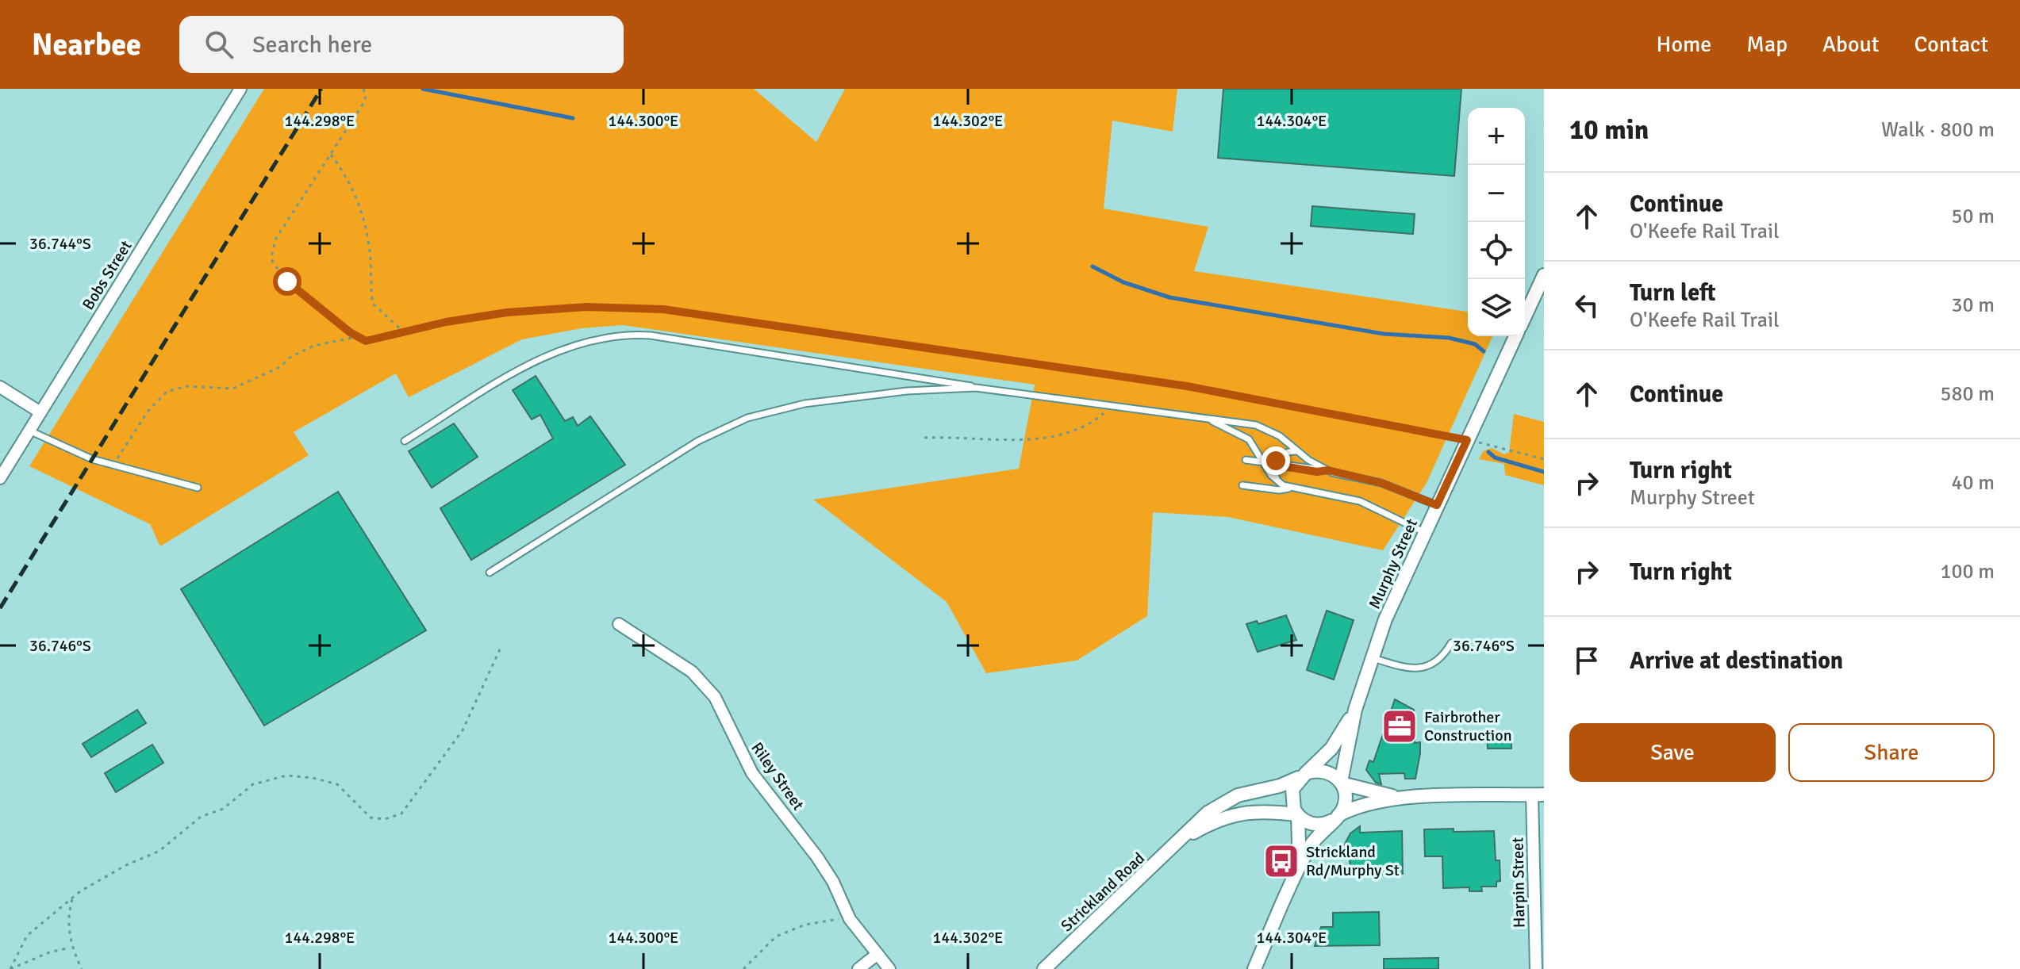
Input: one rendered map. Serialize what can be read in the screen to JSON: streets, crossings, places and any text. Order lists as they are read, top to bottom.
{
  "streets": {
    "street": [
      "Bobs Street",
      "Murphy Street",
      "Riley Street",
      "Harpin Street",
      "Strickland Road"
    ]
  },
  "crossings": [
    ["Murphy Street", "Strickland Road"]
  ],
  "places": {
    "office": ["Fairbrother Construction"],
    "bus stop": ["Strickland Rd/Murphy St"]
  },
  "page": {
    "header": "Nearbee",
    "search": "Search here",
    "nav": [
      "Home",
      "Map",
      "About",
      "Contact"
    ],
    "heading": ["10 min", "Walk · 800 m"],
    "map_buttons": ["+", "−"],
    "list": [
      ["Continue", "O'Keefe Rail Trail", "50 m"],
      ["Turn left", "O'Keefe Rail Trail", "30 m"],
      ["Continue", "580 m"],
      ["Turn right", "Murphy Street", "40 m"],
      ["Turn right", "100 m"],
      "Arrive at destination"
    ],
    "buttons": ["Save", "Share"]
  },
  "coordinates": [
    "144.298°E",
    "144.300°E",
    "144.302°E",
    "144.304°E",
    "36.744°S",
    "36.746°S"
  ]
}
